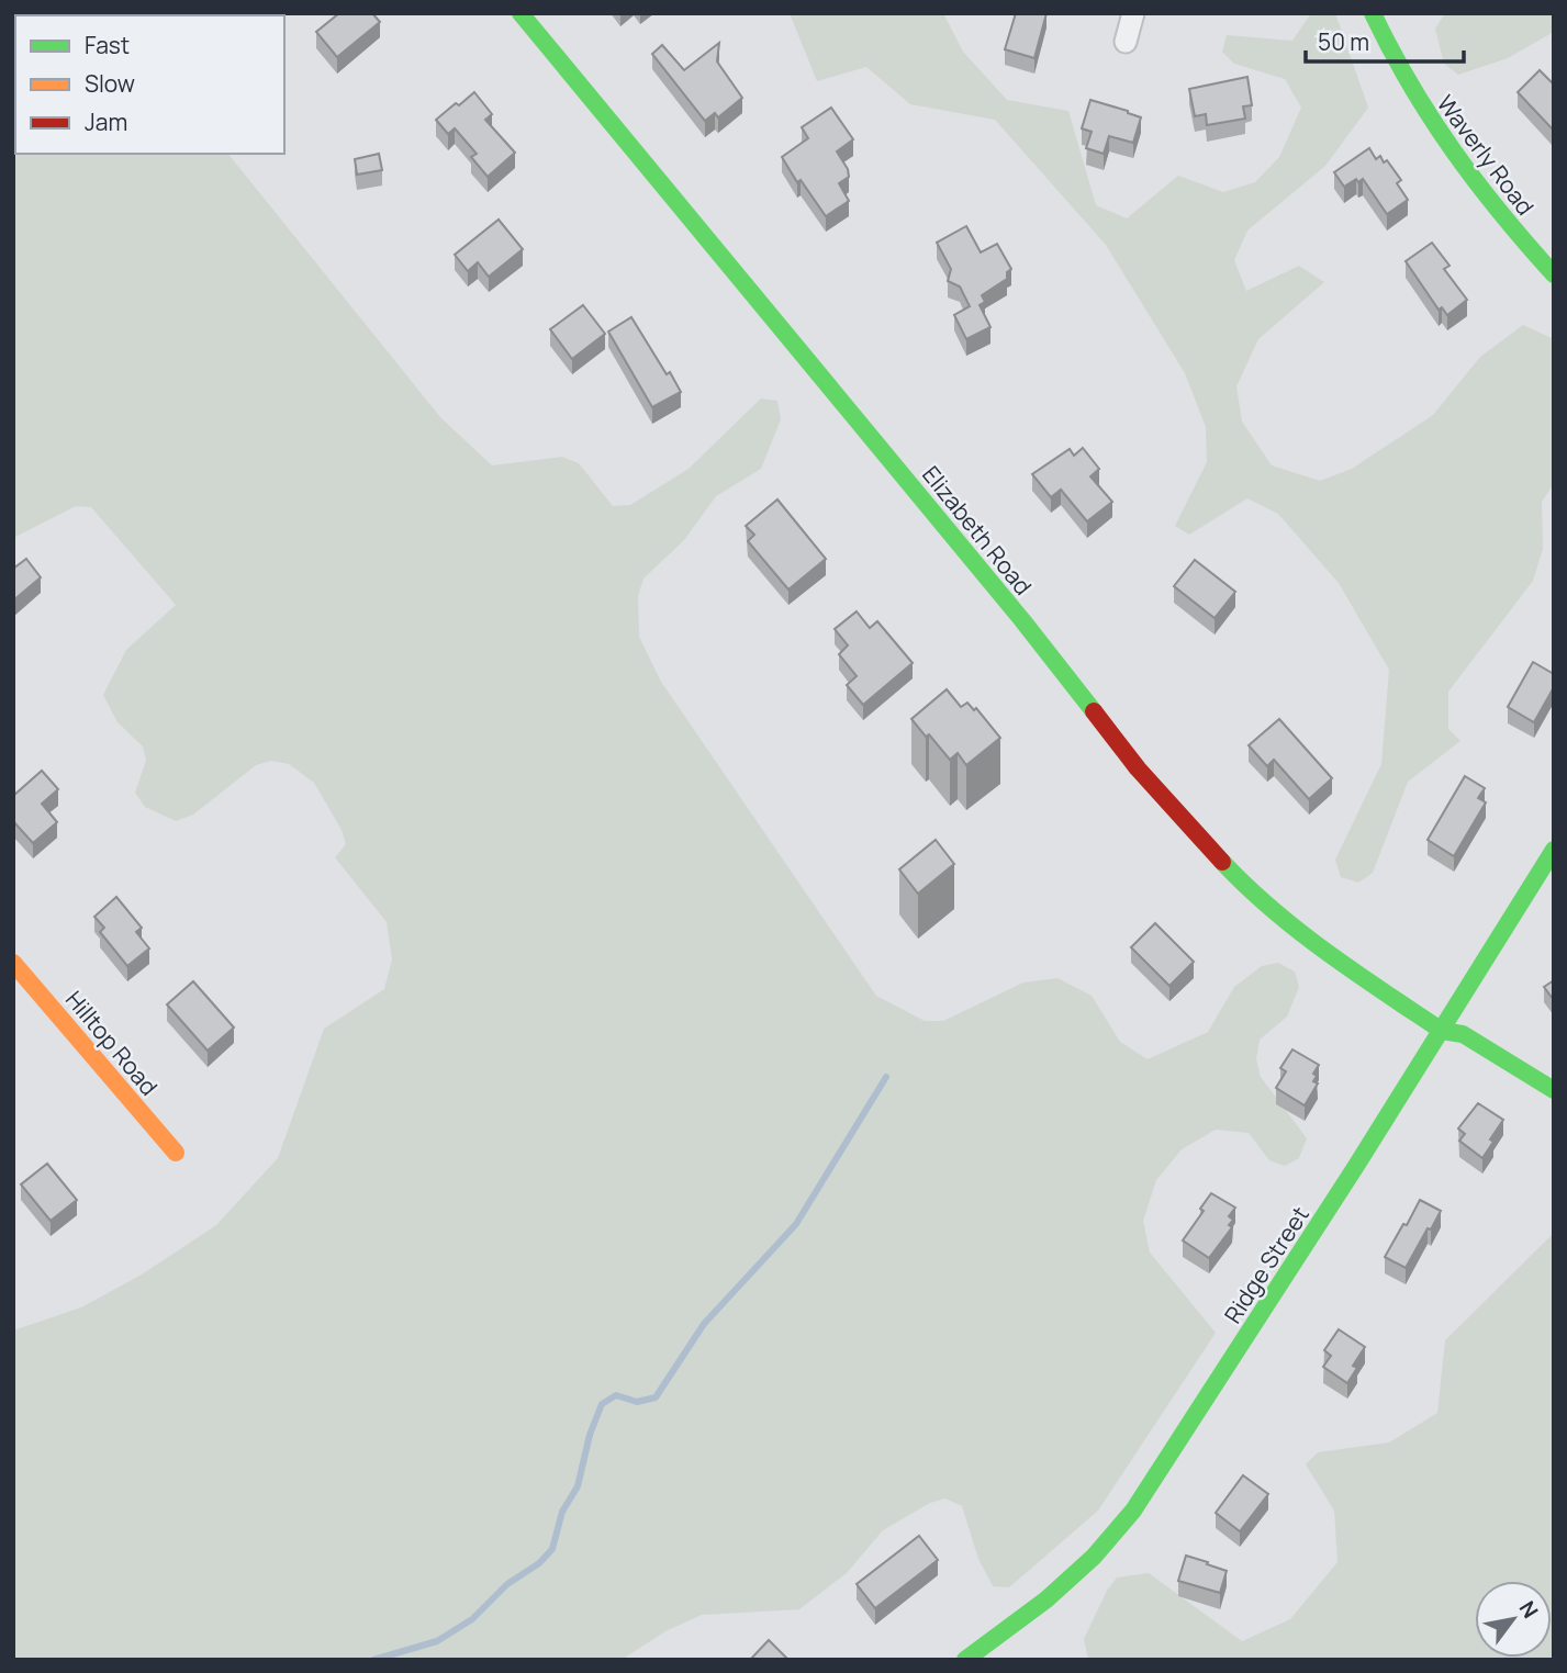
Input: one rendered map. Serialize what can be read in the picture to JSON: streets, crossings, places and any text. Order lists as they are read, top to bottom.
{
  "streets": {
    "street": [
      "Waverly Road",
      "Elizabeth Road",
      "Hilltop Road",
      "Ridge Street"
    ]
  },
  "crossings": [
    ["Elizabeth Road", "Ridge Street"]
  ],
  "legend": ["Fast", "Slow", "Jam"],
  "scale_bar": "50 m",
  "north": "top right"
}
